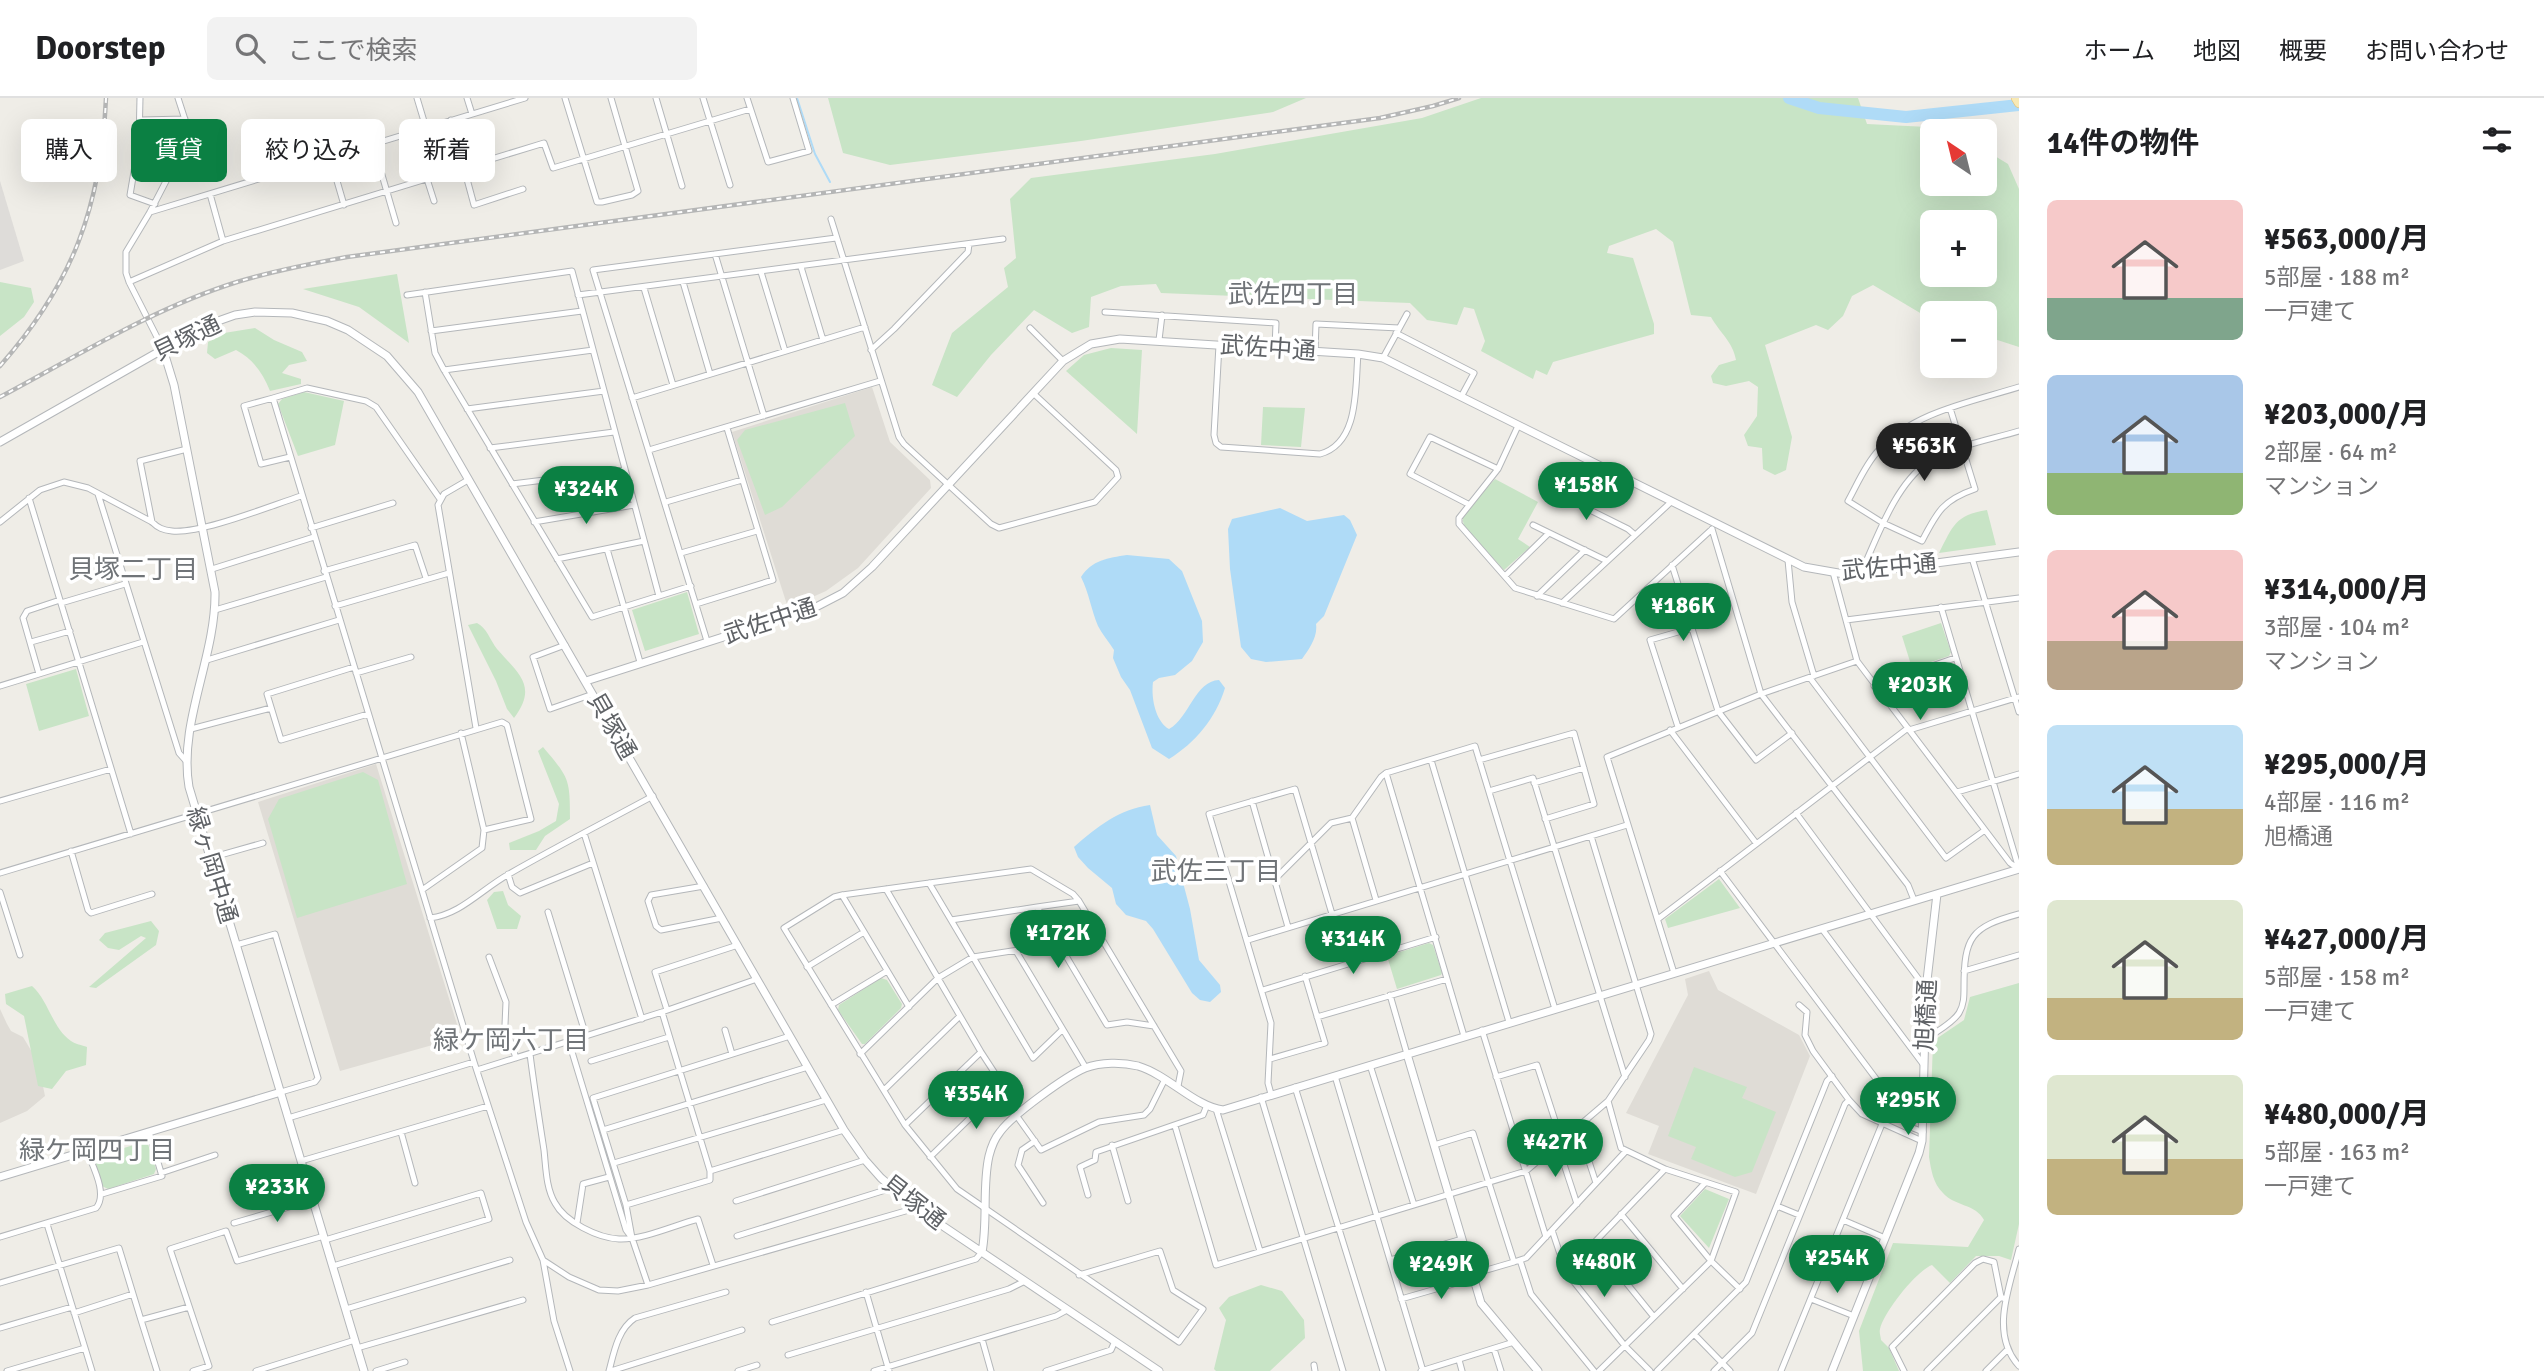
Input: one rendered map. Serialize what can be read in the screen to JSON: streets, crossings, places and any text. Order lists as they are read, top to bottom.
{
  "streets": {
    "street": [
      "貝塚通",
      "武佐中通",
      "緑ヶ岡中通",
      "旭橋通"
    ]
  },
  "crossings": [
    ["貝塚通", "武佐中通"],
    ["貝塚通", "緑ヶ岡中通"]
  ],
  "districts": [
    "武佐四丁目",
    "貝塚二丁目",
    "武佐三丁目",
    "緑ケ岡六丁目",
    "緑ケ岡四丁目"
  ],
  "north": "top left",
  "page": {
    "header": "Doorstep",
    "search": "ここで検索",
    "nav": [
      "ホーム",
      "地図",
      "概要",
      "お問い合わせ"
    ],
    "heading": "14件の物件",
    "map_buttons": ["+", "−"],
    "chip": [
      "購入",
      "賃貸",
      "絞り込み",
      "新着"
    ],
    "list": [
      {
        "name": "¥563,000/月",
        "note": "5部屋 · 188 m² · 一戸建て"
      },
      {
        "name": "¥203,000/月",
        "note": "2部屋 · 64 m² · マンション"
      },
      {
        "name": "¥314,000/月",
        "note": "3部屋 · 104 m² · マンション"
      },
      {
        "name": "¥295,000/月",
        "note": "4部屋 · 116 m² · 旭橋通"
      },
      {
        "name": "¥427,000/月",
        "note": "5部屋 · 158 m² · 一戸建て"
      },
      {
        "name": "¥480,000/月",
        "note": "5部屋 · 163 m² · 一戸建て"
      }
    ],
    "price": [
      "¥563K",
      "¥158K",
      "¥324K",
      "¥186K",
      "¥203K",
      "¥172K",
      "¥314K",
      "¥354K",
      "¥295K",
      "¥427K",
      "¥233K",
      "¥254K",
      "¥480K",
      "¥249K"
    ]
  }
}
